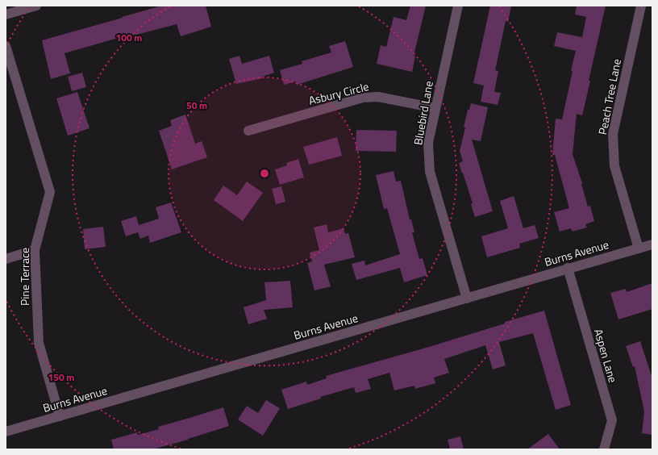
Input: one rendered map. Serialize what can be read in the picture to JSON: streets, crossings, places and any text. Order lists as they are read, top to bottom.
{
  "streets": {
    "street": [
      "Asbury Circle",
      "Peach Tree Lane",
      "Bluebird Lane",
      "Burns Avenue",
      "Pine Terrace",
      "Aspen Lane"
    ]
  },
  "crossings": [
    ["Asbury Circle", "Bluebird Lane"],
    ["Peach Tree Lane", "Burns Avenue"],
    ["Bluebird Lane", "Burns Avenue"],
    ["Burns Avenue", "Pine Terrace"],
    ["Burns Avenue", "Aspen Lane"]
  ],
  "rings": ["100 m", "50 m", "150 m"]
}
